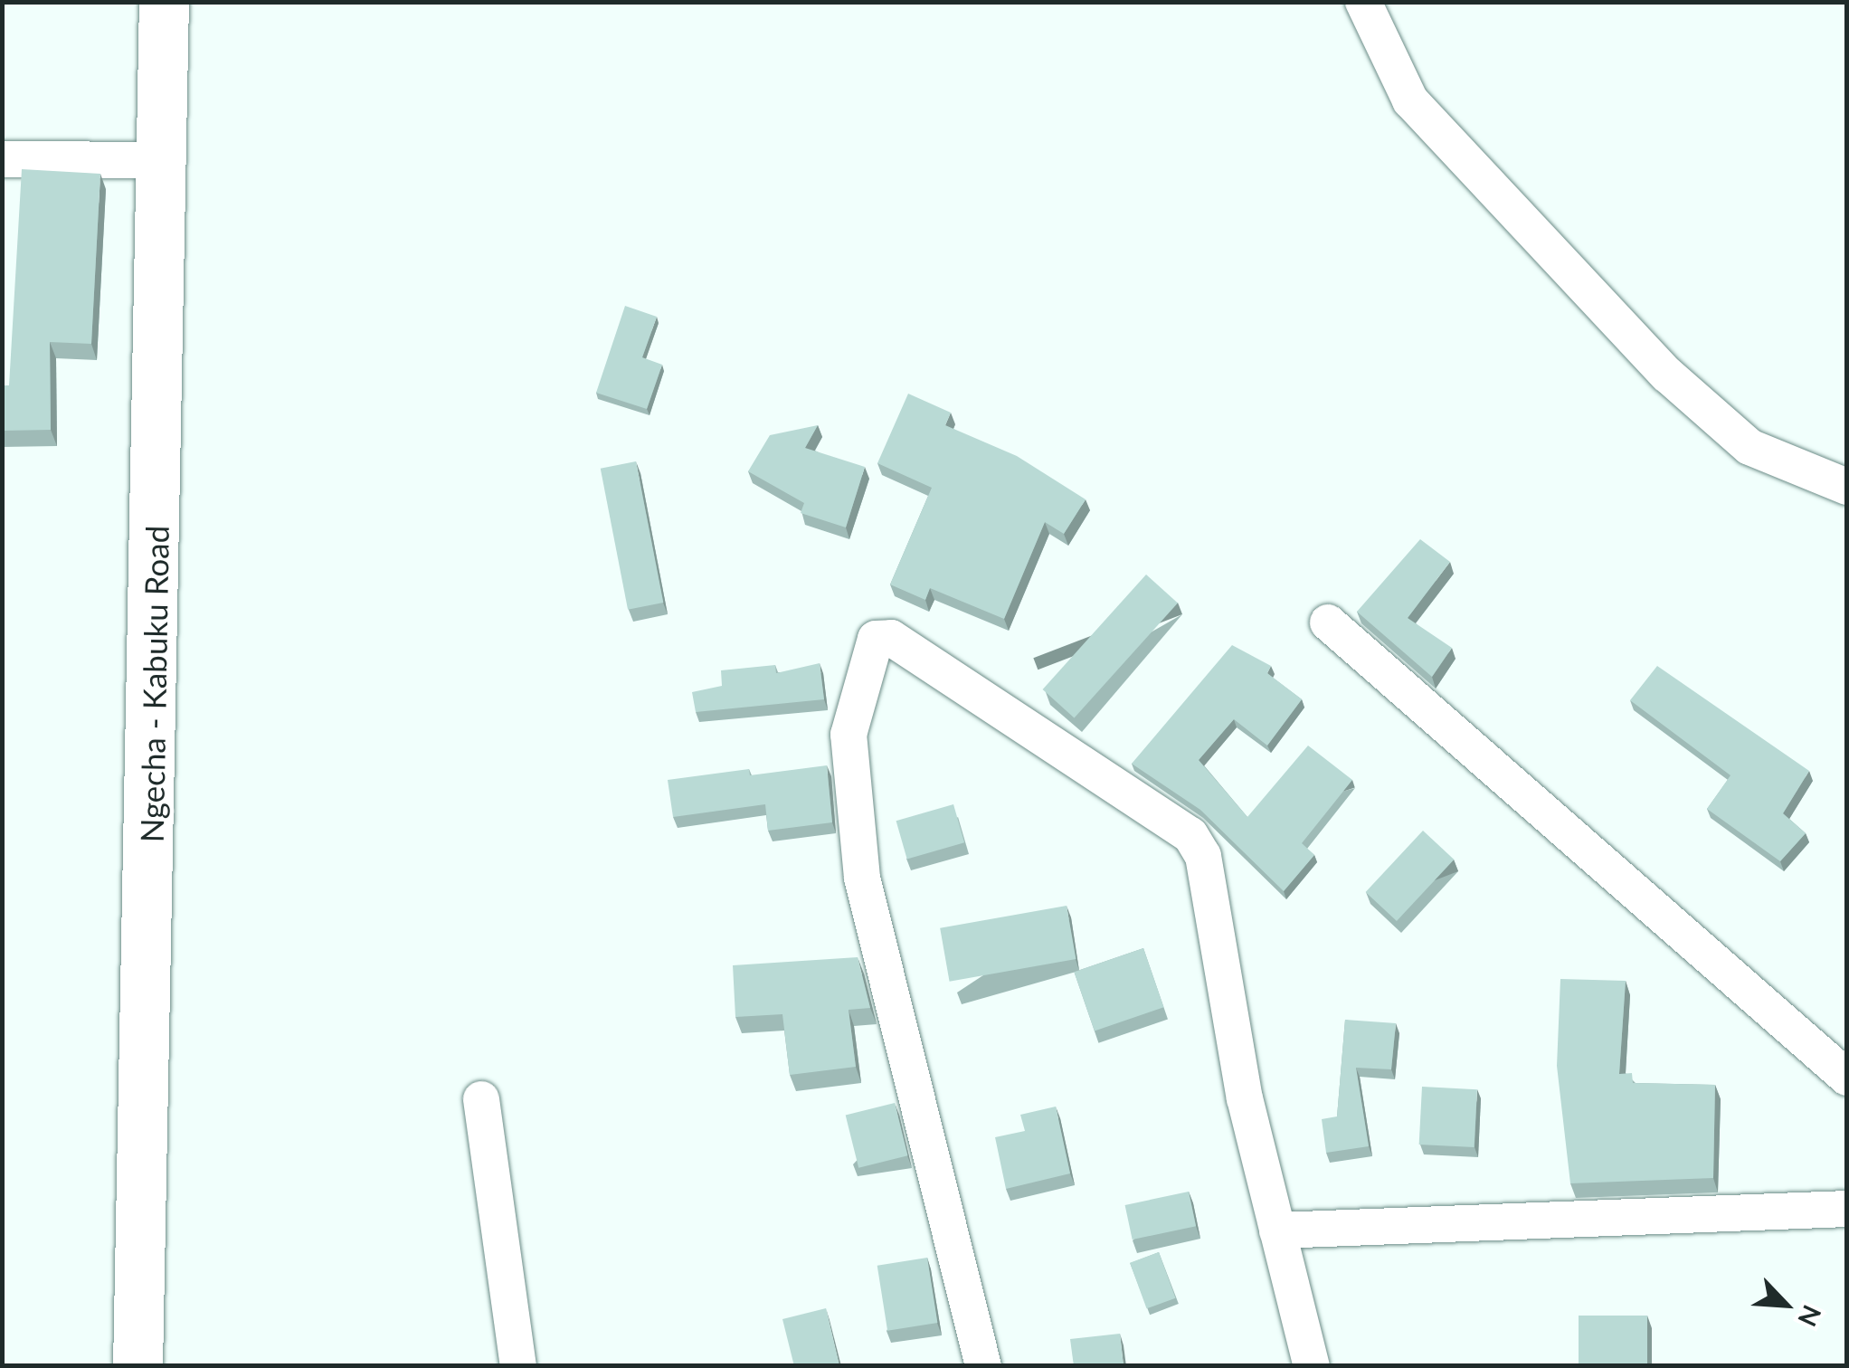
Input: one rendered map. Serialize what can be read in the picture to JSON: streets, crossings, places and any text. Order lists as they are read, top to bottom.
{
  "streets": {
    "street": ["Ngecha - Kabuku Road"]
  },
  "north": "bottom right"
}
